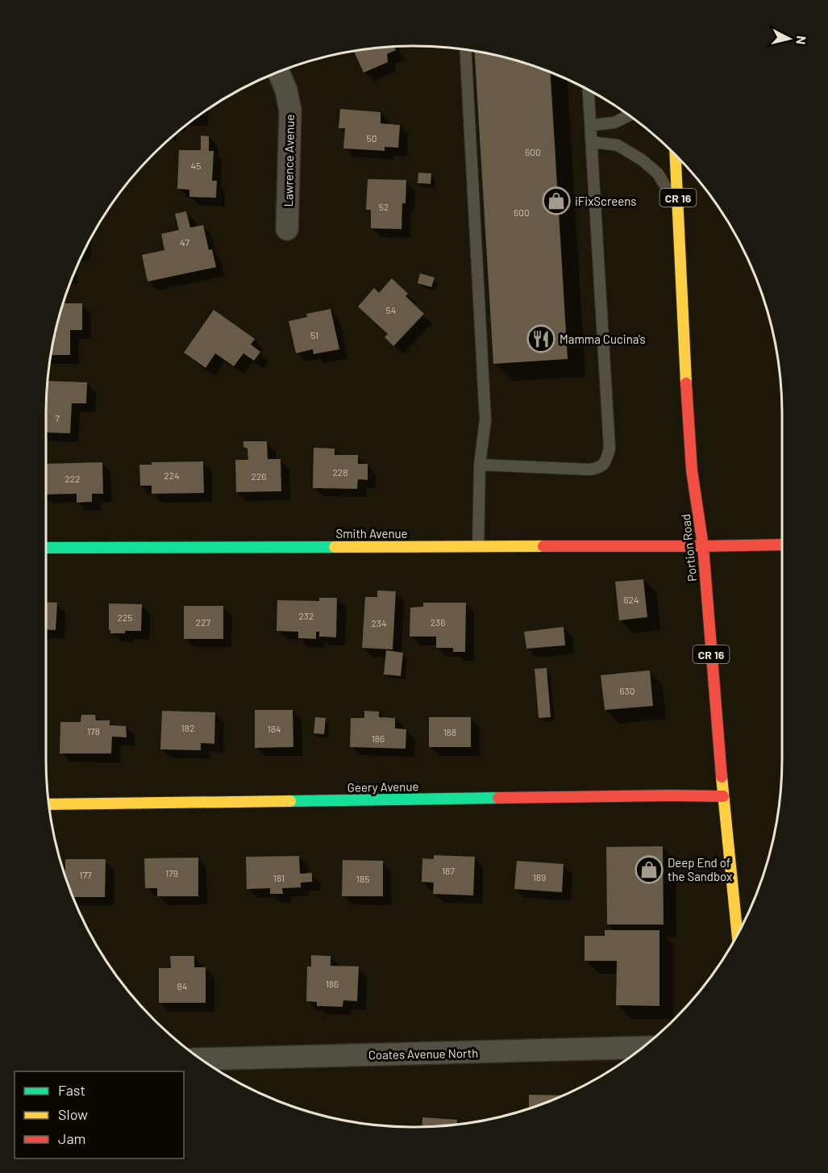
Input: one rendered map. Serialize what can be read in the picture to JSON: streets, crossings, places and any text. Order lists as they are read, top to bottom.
{
  "streets": {
    "street": [
      "Lawrence Avenue",
      "CR 16",
      "Smith Avenue",
      "Portion Road",
      "Geery Avenue",
      "Coates Avenue North"
    ]
  },
  "crossings": [
    ["Smith Avenue", "Portion Road"],
    ["Portion Road", "Geery Avenue"]
  ],
  "places": {
    "shop": ["iFixScreens", "Deep End of the Sandbox"],
    "restaurant": ["Mamma Cucina's"]
  },
  "house_numbers": [
    "50",
    "600",
    "45",
    "52",
    "600",
    "47",
    "54",
    "51",
    "7",
    "228",
    "224",
    "226",
    "222",
    "624",
    "232",
    "225",
    "227",
    "236",
    "234",
    "630",
    "182",
    "184",
    "178",
    "188",
    "186",
    "187",
    "179",
    "177",
    "189",
    "181",
    "185",
    "186",
    "84"
  ],
  "legend": ["Fast", "Slow", "Jam"],
  "north": "right"
}
